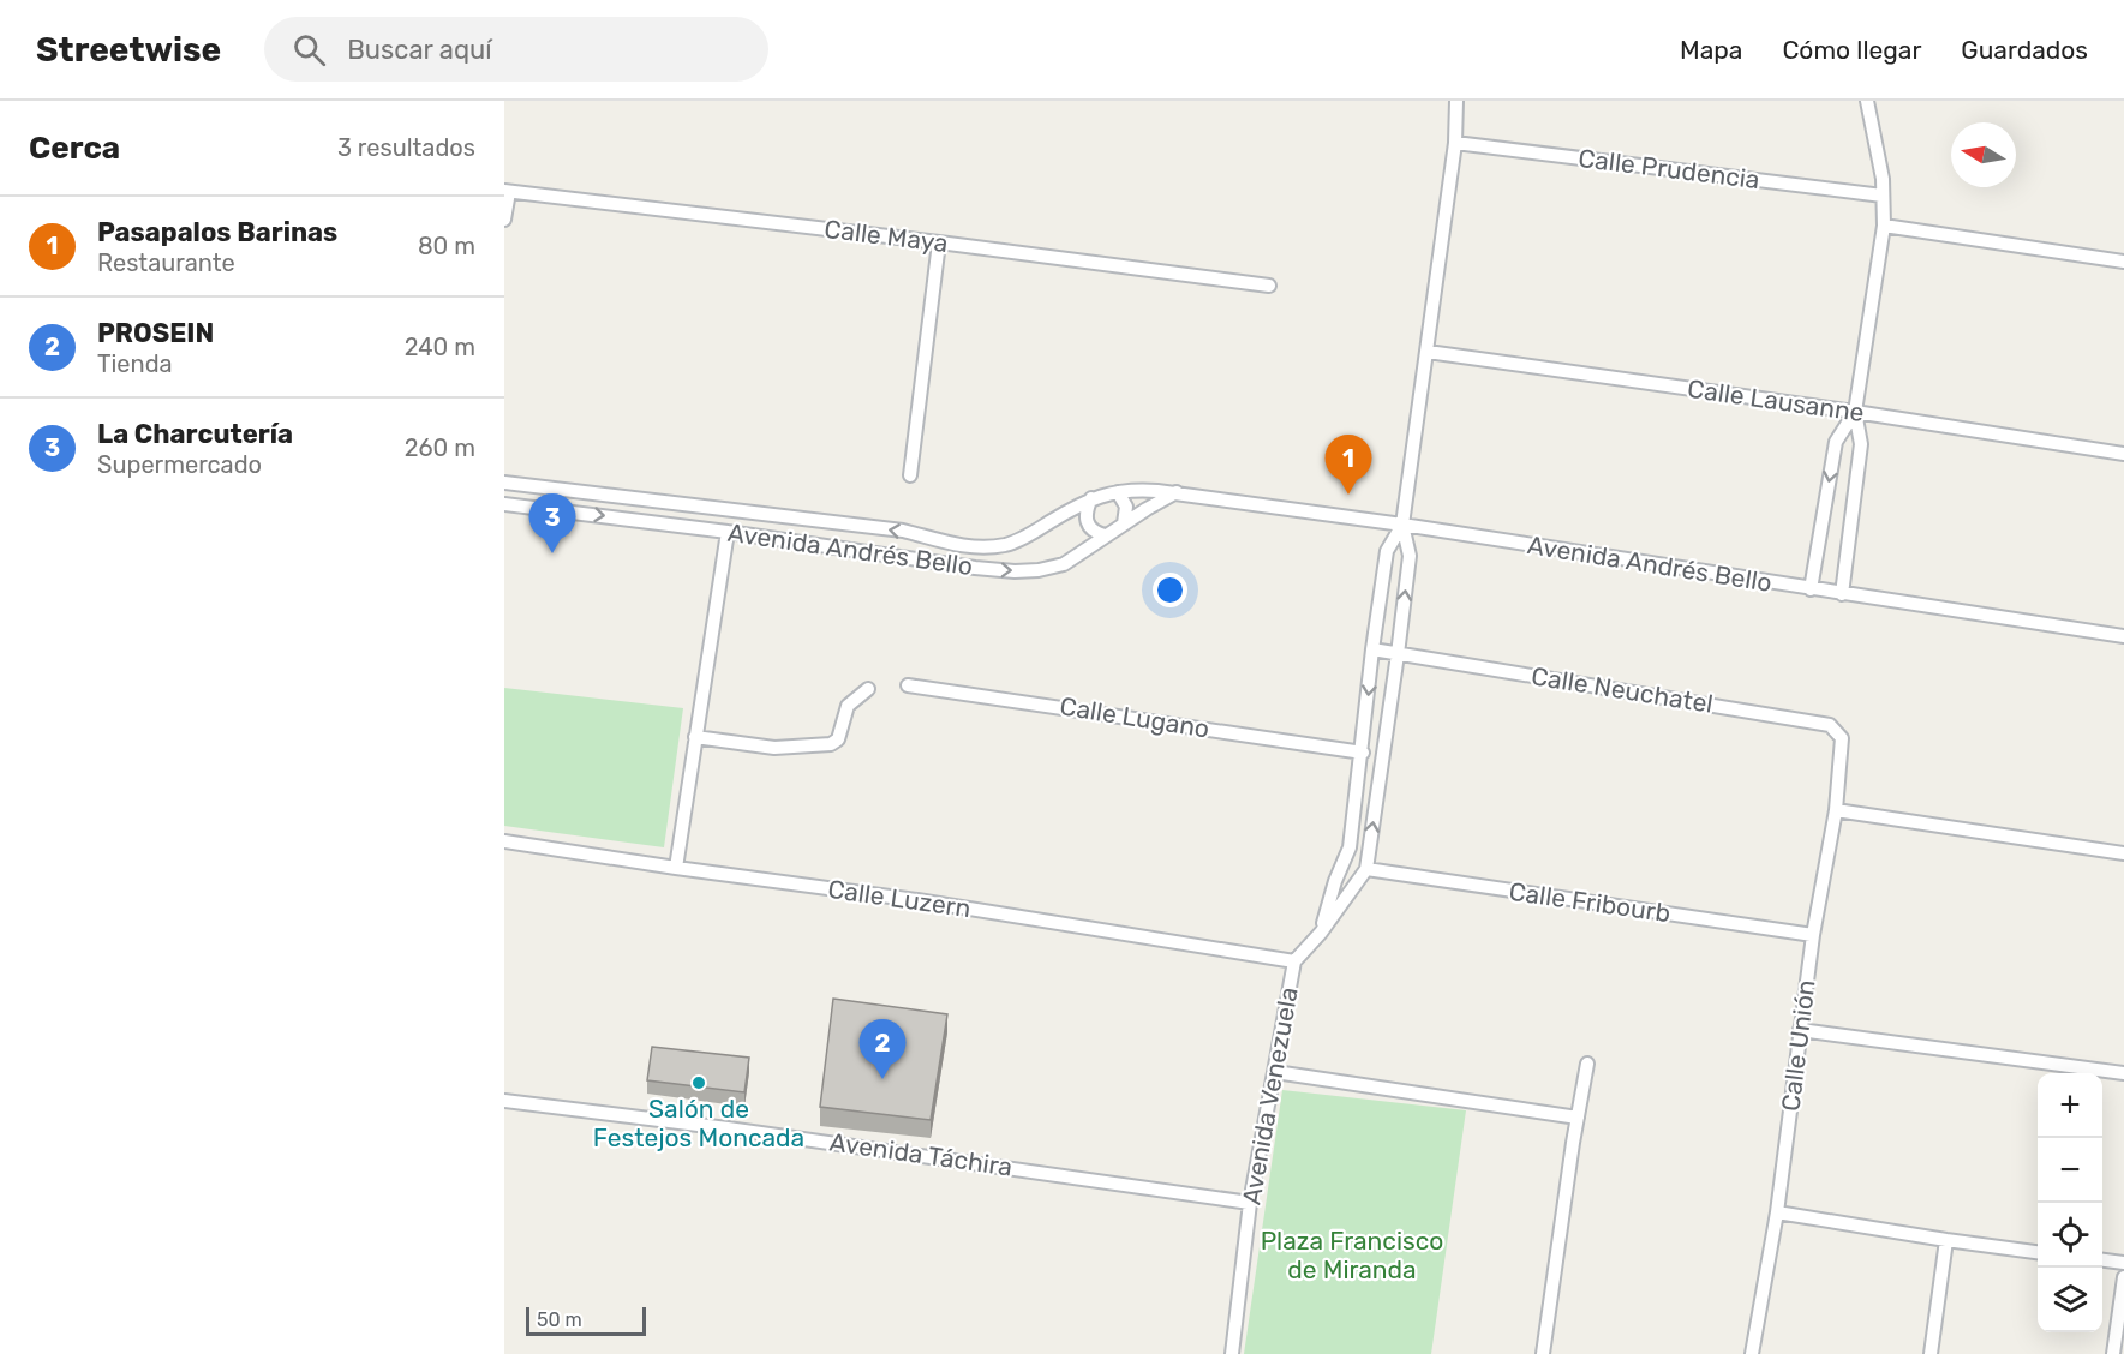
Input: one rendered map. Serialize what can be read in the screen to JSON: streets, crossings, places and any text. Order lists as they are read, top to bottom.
{
  "streets": {
    "street": [
      "Calle Prudencia",
      "Calle Maya",
      "Calle Lausanne",
      "Avenida Andrés Bello",
      "Calle Neuchatel",
      "Calle Lugano",
      "Calle Luzern",
      "Calle Fribourb",
      "Calle Unión",
      "Avenida Venezuela",
      "Avenida Táchira"
    ]
  },
  "crossings": [
    ["Calle Prudencia", "Avenida Venezuela"],
    ["Calle Lausanne", "Avenida Venezuela"],
    ["Avenida Andrés Bello", "Avenida Venezuela"],
    ["Calle Neuchatel", "Calle Unión"],
    ["Calle Neuchatel", "Avenida Venezuela"],
    ["Calle Lugano", "Avenida Venezuela"],
    ["Calle Luzern", "Avenida Venezuela"],
    ["Calle Fribourb", "Calle Unión"],
    ["Calle Fribourb", "Avenida Venezuela"],
    ["Avenida Venezuela", "Avenida Táchira"]
  ],
  "parks": ["Plaza Francisco de Miranda"],
  "places": ["Salón de Festejos Moncada"],
  "scale_bar": "50 m",
  "north": "left",
  "page": {
    "header": "Streetwise",
    "search": "Buscar aquí",
    "nav": ["Mapa", "Cómo llegar", "Guardados"],
    "heading": ["Cerca", "3 resultados"],
    "list": [
      {
        "mark": "1",
        "name": "Pasapalos Barinas",
        "note": "Restaurante",
        "value": "80 m"
      },
      {
        "mark": "2",
        "name": "PROSEIN",
        "note": "Tienda",
        "value": "240 m"
      },
      {
        "mark": "3",
        "name": "La Charcutería",
        "note": "Supermercado",
        "value": "260 m"
      }
    ],
    "pins": ["1", "3", "2"],
    "map_buttons": ["+", "−"],
    "scale": "50 m"
  }
}
